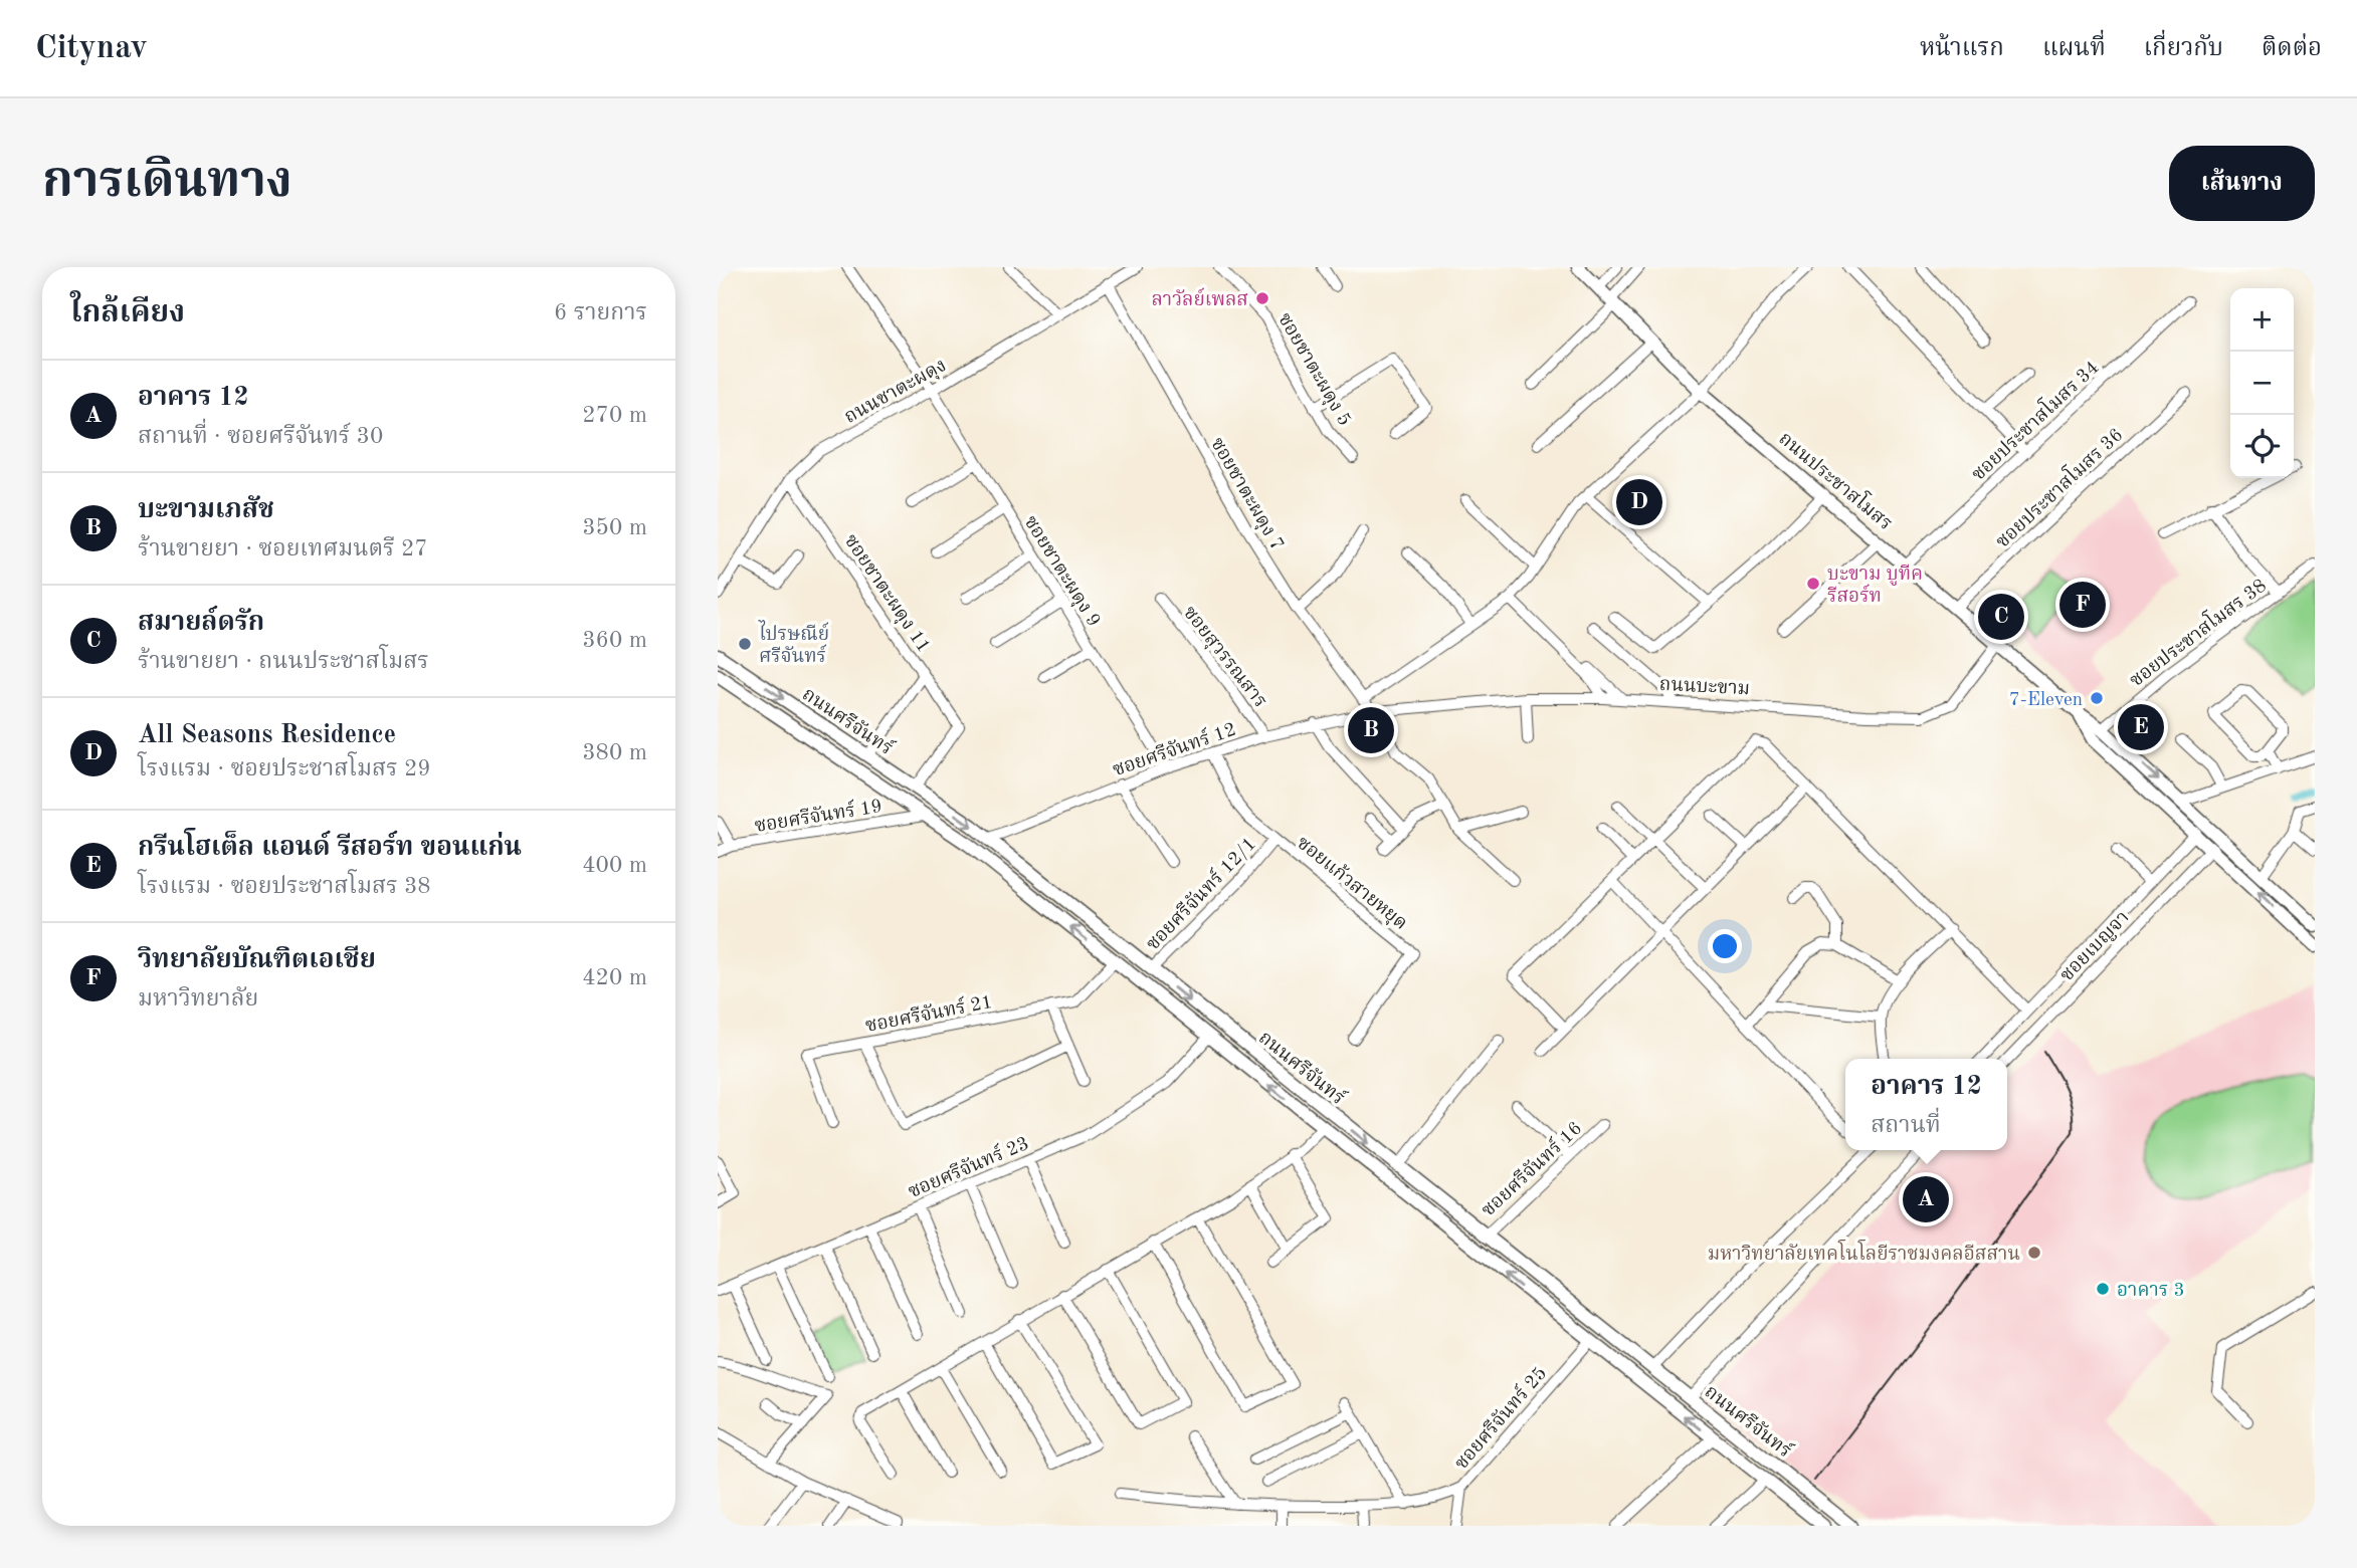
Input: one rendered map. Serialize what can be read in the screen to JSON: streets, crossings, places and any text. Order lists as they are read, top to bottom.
{
  "streets": {
    "main road": ["ถนนประชาสโมสร", "ถนนศรีจันทร์"],
    "street": [
      "ซอยชาตะผดุง 5",
      "ถนนชาตะผดุง",
      "ซอยประชาสโมสร 34",
      "ซอยประชาสโมสร 36",
      "ซอยชาตะผดุง 7",
      "ซอยชาตะผดุง 9",
      "ซอยชาตะผดุง 11",
      "ซอยประชาสโมสร 38",
      "ซอยสุวรรณสาร",
      "ถนนบะขาม",
      "ซอยศรีจันทร์ 12",
      "ซอยศรีจันทร์ 19",
      "ซอยแก้วสายหยุด",
      "ซอยศรีจันทร์ 12/1",
      "ซอยเบญจา",
      "ซอยศรีจันทร์ 21",
      "ซอยศรีจันทร์ 23",
      "ซอยศรีจันทร์ 16",
      "ซอยศรีจันทร์ 25"
    ]
  },
  "crossings": [
    ["ถนนชาตะผดุง", "ซอยชาตะผดุง 7"],
    ["ถนนชาตะผดุง", "ซอยชาตะผดุง 9"],
    ["ถนนชาตะผดุง", "ซอยชาตะผดุง 11"],
    ["ซอยประชาสโมสร 34", "ถนนประชาสโมสร"],
    ["ถนนประชาสโมสร", "ซอยประชาสโมสร 36"],
    ["ถนนประชาสโมสร", "ซอยประชาสโมสร 38"],
    ["ถนนประชาสโมสร", "ถนนบะขาม"],
    ["ถนนประชาสโมสร", "ซอยเบญจา"],
    ["ซอยชาตะผดุง 7", "ถนนบะขาม"],
    ["ซอยชาตะผดุง 7", "ซอยศรีจันทร์ 12"],
    ["ซอยชาตะผดุง 9", "ซอยศรีจันทร์ 12"],
    ["ซอยชาตะผดุง 11", "ถนนศรีจันทร์"],
    ["ซอยสุวรรณสาร", "ซอยศรีจันทร์ 12"],
    ["ถนนบะขาม", "ซอยศรีจันทร์ 12"],
    ["ถนนศรีจันทร์", "ซอยศรีจันทร์ 12"],
    ["ถนนศรีจันทร์", "ซอยศรีจันทร์ 19"],
    ["ถนนศรีจันทร์", "ซอยศรีจันทร์ 12/1"],
    ["ถนนศรีจันทร์", "ซอยศรีจันทร์ 21"],
    ["ถนนศรีจันทร์", "ซอยศรีจันทร์ 23"],
    ["ถนนศรีจันทร์", "ซอยศรีจันทร์ 16"],
    ["ถนนศรีจันทร์", "ซอยศรีจันทร์ 25"],
    ["ซอยศรีจันทร์ 12", "ซอยแก้วสายหยุด"],
    ["ซอยแก้วสายหยุด", "ซอยศรีจันทร์ 12/1"]
  ],
  "places": [
    "ลาวัลย์เพลส",
    "บะขาม บูทีค รีสอร์ท",
    "ไปรษณีย์ ศรีจันทร์",
    "7-Eleven",
    "มหาวิทยาลัยเทคโนโลยีราชมงคลอีสสาน",
    "อาคาร 3"
  ],
  "page": {
    "header": "Citynav",
    "nav": [
      "หน้าแรก",
      "แผนที่",
      "เกี่ยวกับ",
      "ติดต่อ"
    ],
    "title": "การเดินทาง",
    "buttons": "เส้นทาง",
    "heading": ["ใกล้เคียง", "6 รายการ"],
    "map_buttons": ["+", "−"],
    "list": [
      {
        "mark": "A",
        "name": "อาคาร 12",
        "note": "สถานที่ · ซอยศรีจันทร์ 30",
        "value": "270 m"
      },
      {
        "mark": "B",
        "name": "บะขามเภสัช",
        "note": "ร้านขายยา · ซอยเทศมนตรี 27",
        "value": "350 m"
      },
      {
        "mark": "C",
        "name": "สมายล์ดรัก",
        "note": "ร้านขายยา · ถนนประชาสโมสร",
        "value": "360 m"
      },
      {
        "mark": "D",
        "name": "All Seasons Residence",
        "note": "โรงแรม · ซอยประชาสโมสร 29",
        "value": "380 m"
      },
      {
        "mark": "E",
        "name": "กรีนโฮเต็ล แอนด์ รีสอร์ท ขอนแก่น",
        "note": "โรงแรม · ซอยประชาสโมสร 38",
        "value": "400 m"
      },
      {
        "mark": "F",
        "name": "วิทยาลัยบัณฑิตเอเชีย",
        "note": "มหาวิทยาลัย",
        "value": "420 m"
      }
    ],
    "pins": [
      "D",
      "F",
      "C",
      "E",
      "B",
      "A"
    ],
    "popup": ["อาคาร 12", "สถานที่"]
  }
}
